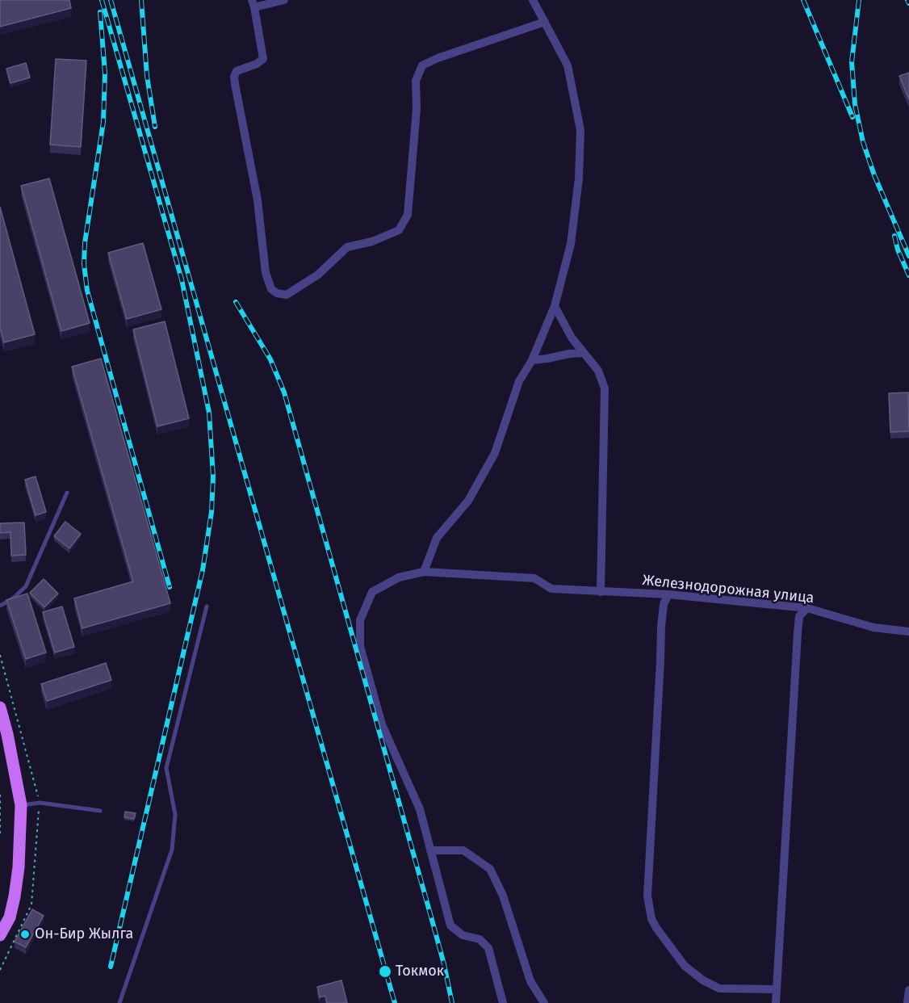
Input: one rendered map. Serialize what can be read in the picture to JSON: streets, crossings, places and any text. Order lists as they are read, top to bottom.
{
  "streets": {
    "street": ["Железнодорожная улица"]
  },
  "places": ["Он-Бир Жылга", "Токмок"]
}
